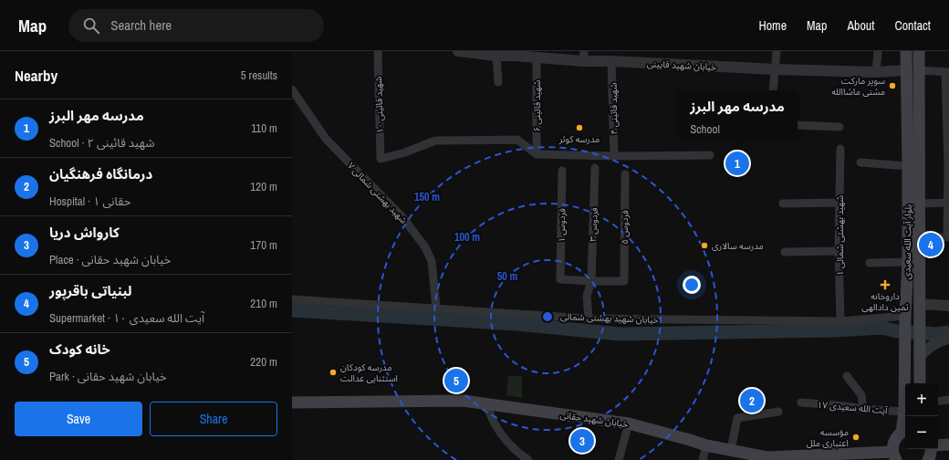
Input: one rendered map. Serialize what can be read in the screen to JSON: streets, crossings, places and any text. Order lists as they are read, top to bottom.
{
  "streets": {
    "main road": ["بلوار آیت الله سعیدی", "خیابان شهید حقانی"],
    "street": [
      "خیابان شهید قایینی",
      "شهید قائینی ۱۰",
      "شهید قائینی ۶",
      "شهید قائینی ۴",
      "شهید بهشتی شمالی ۷",
      "فردوس ۳",
      "فردوس ۱",
      "فردوس ۵",
      "شهید بهشتی شمالی ۱",
      "خیابان شهید بهشتی شمالی",
      "آیت الله سعیدی ۱۷"
    ]
  },
  "crossings": [
    ["خیابان شهید قایینی", "شهید قائینی ۶"],
    ["خیابان شهید قایینی", "شهید قائینی ۴"],
    ["خیابان شهید قایینی", "بلوار آیت الله سعیدی"],
    ["شهید قائینی ۱۰", "شهید قائینی ۶"],
    ["شهید بهشتی شمالی ۷", "خیابان شهید بهشتی شمالی"],
    ["فردوس ۳", "فردوس ۱"],
    ["فردوس ۳", "فردوس ۵"],
    ["فردوس ۳", "خیابان شهید بهشتی شمالی"],
    ["فردوس ۱", "فردوس ۵"],
    ["شهید بهشتی شمالی ۱", "خیابان شهید بهشتی شمالی"],
    ["بلوار آیت الله سعیدی", "خیابان شهید بهشتی شمالی"],
    ["بلوار آیت الله سعیدی", "آیت الله سعیدی ۱۷"]
  ],
  "places": {
    "other": [
      "سوپر مارکت مشتی ماشاالله",
      "مدرسه کوثر",
      "مدرسه سالاری",
      "مدرسه کودکان استثنایی عدالت",
      "مؤسسه اعتباری ملل"
    ],
    "health": ["داروخانه ثمین دادالهی"]
  },
  "page": {
    "header": "Map",
    "search": "Search here",
    "nav": [
      "Home",
      "Map",
      "About",
      "Contact"
    ],
    "heading": ["Nearby", "5 results"],
    "popup": ["مدرسه مهر البرز", "School"],
    "list": [
      {
        "mark": "1",
        "name": "مدرسه مهر البرز",
        "note": "School · شهید قائینی ۲",
        "value": "110 m"
      },
      {
        "mark": "2",
        "name": "درمانگاه فرهنگیان",
        "note": "Hospital · حقانی ۱",
        "value": "120 m"
      },
      {
        "mark": "3",
        "name": "کارواش دریا",
        "note": "Place · خیابان شهید حقانی",
        "value": "170 m"
      },
      {
        "mark": "4",
        "name": "لبنیاتی باقرپور",
        "note": "Supermarket · آیت الله سعیدی ۱۰",
        "value": "210 m"
      },
      {
        "mark": "5",
        "name": "خانه کودک",
        "note": "Park · خیابان شهید حقانی",
        "value": "220 m"
      }
    ],
    "pins": [
      "1",
      "4",
      "5",
      "2",
      "3"
    ],
    "map_buttons": ["+", "−"],
    "buttons": ["Save", "Share"]
  },
  "rings": ["150 m", "100 m", "50 m"]
}
